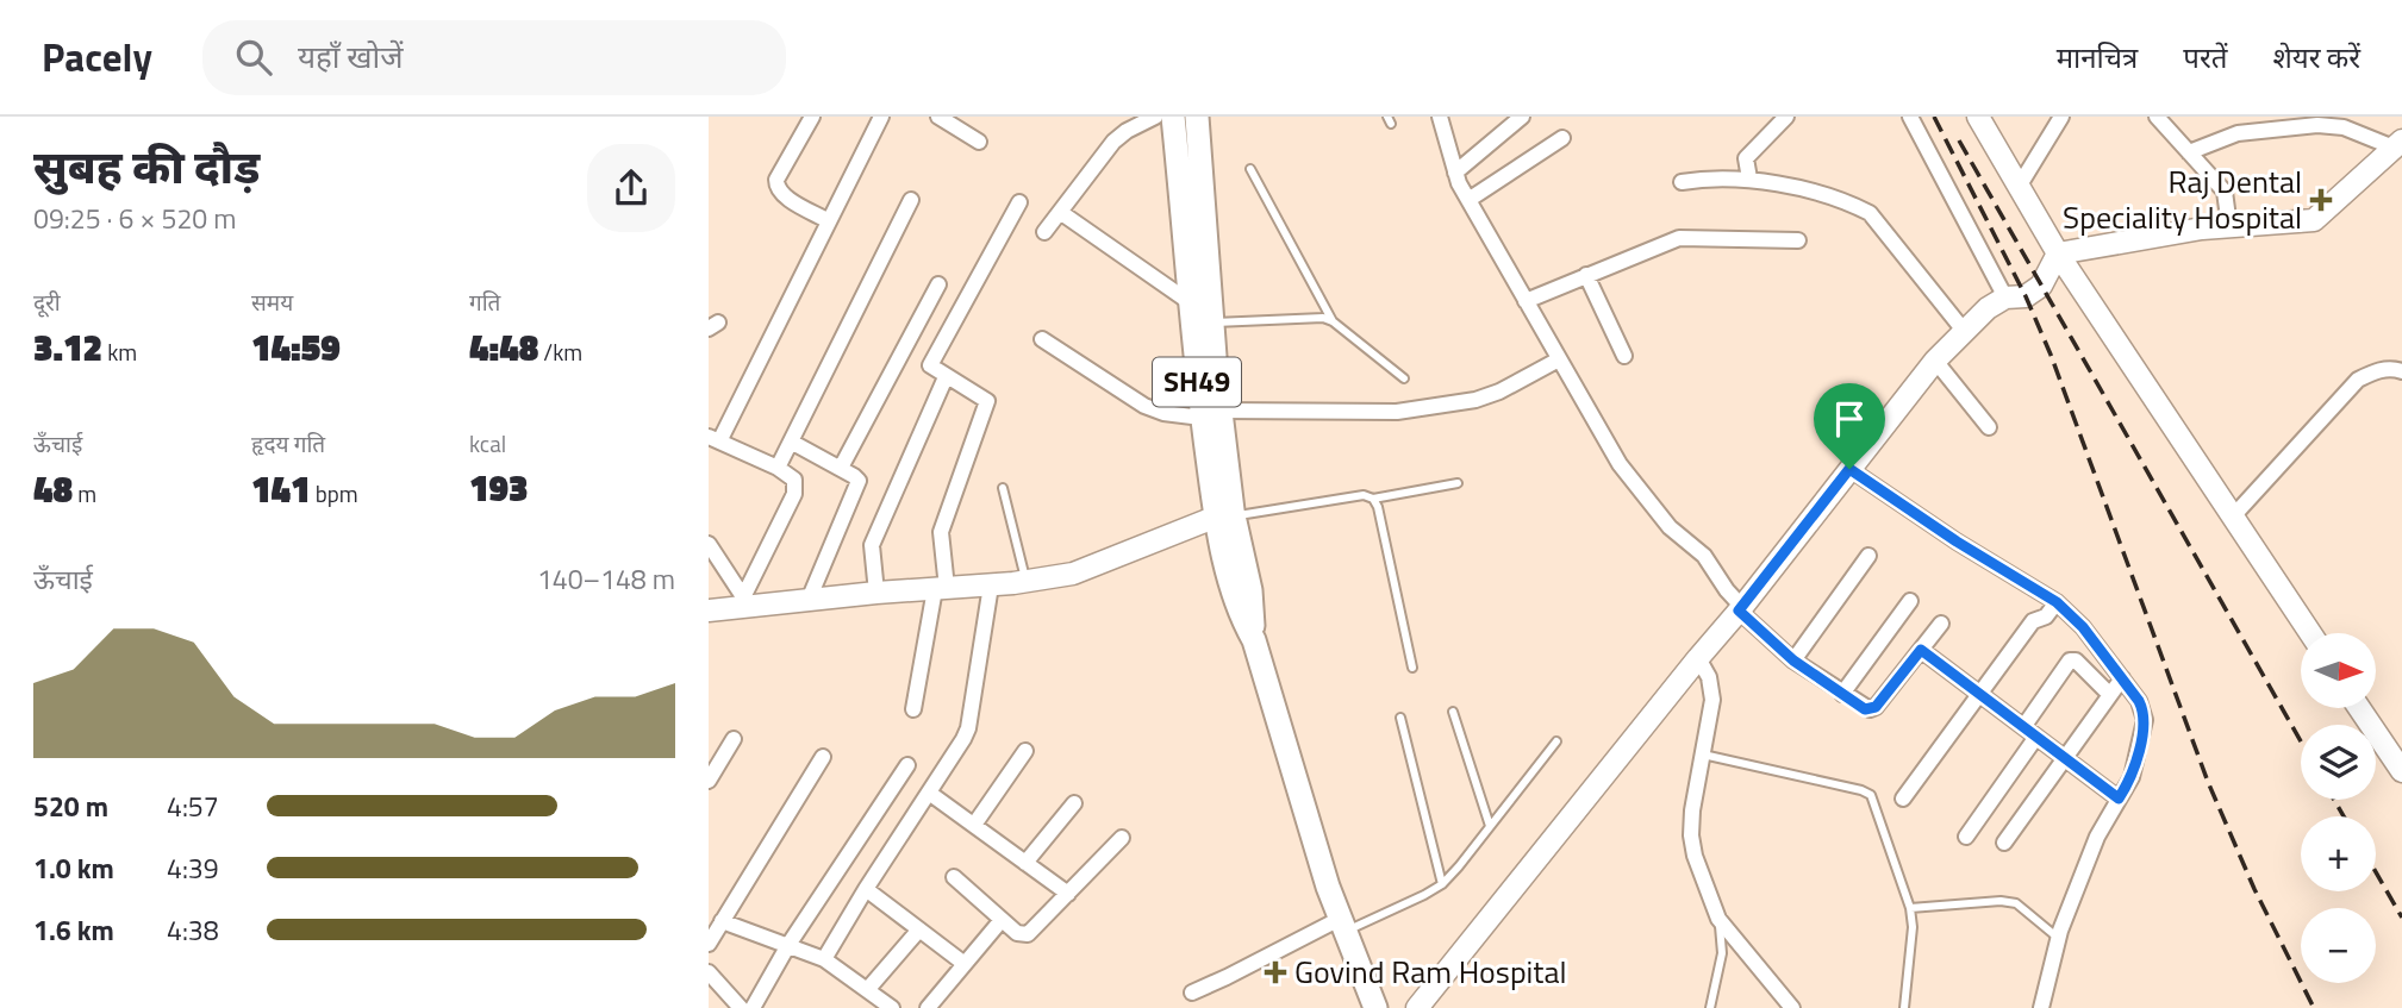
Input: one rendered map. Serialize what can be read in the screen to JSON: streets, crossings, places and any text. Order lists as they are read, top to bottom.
{
  "streets": {
    "main road": ["SH49"]
  },
  "places": {
    "health": ["Raj Dental Speciality Hospital", "Govind Ram Hospital"]
  },
  "north": "right",
  "page": {
    "header": "Pacely",
    "search": "यहाँ खोजें",
    "nav": ["मानचित्र", "परतें", "शेयर करें"],
    "heading": ["सुबह की दौड़", "09:25 · 6 × 520 m"],
    "stats": [
      ["दूरी", "3.12 km"],
      ["समय", "14:59"],
      ["गति", "4:48 /km"],
      ["ऊँचाई", "48 m"],
      ["हृदय गति", "141 bpm"],
      ["kcal", "193"]
    ],
    "chart": ["ऊँचाई", "140–148 m"],
    "map_buttons": ["+", "−"],
    "list": [
      {
        "name": "520 m",
        "note": "4:57"
      },
      {
        "name": "1.0 km",
        "note": "4:39"
      },
      {
        "name": "1.6 km",
        "note": "4:38"
      }
    ]
  }
}
